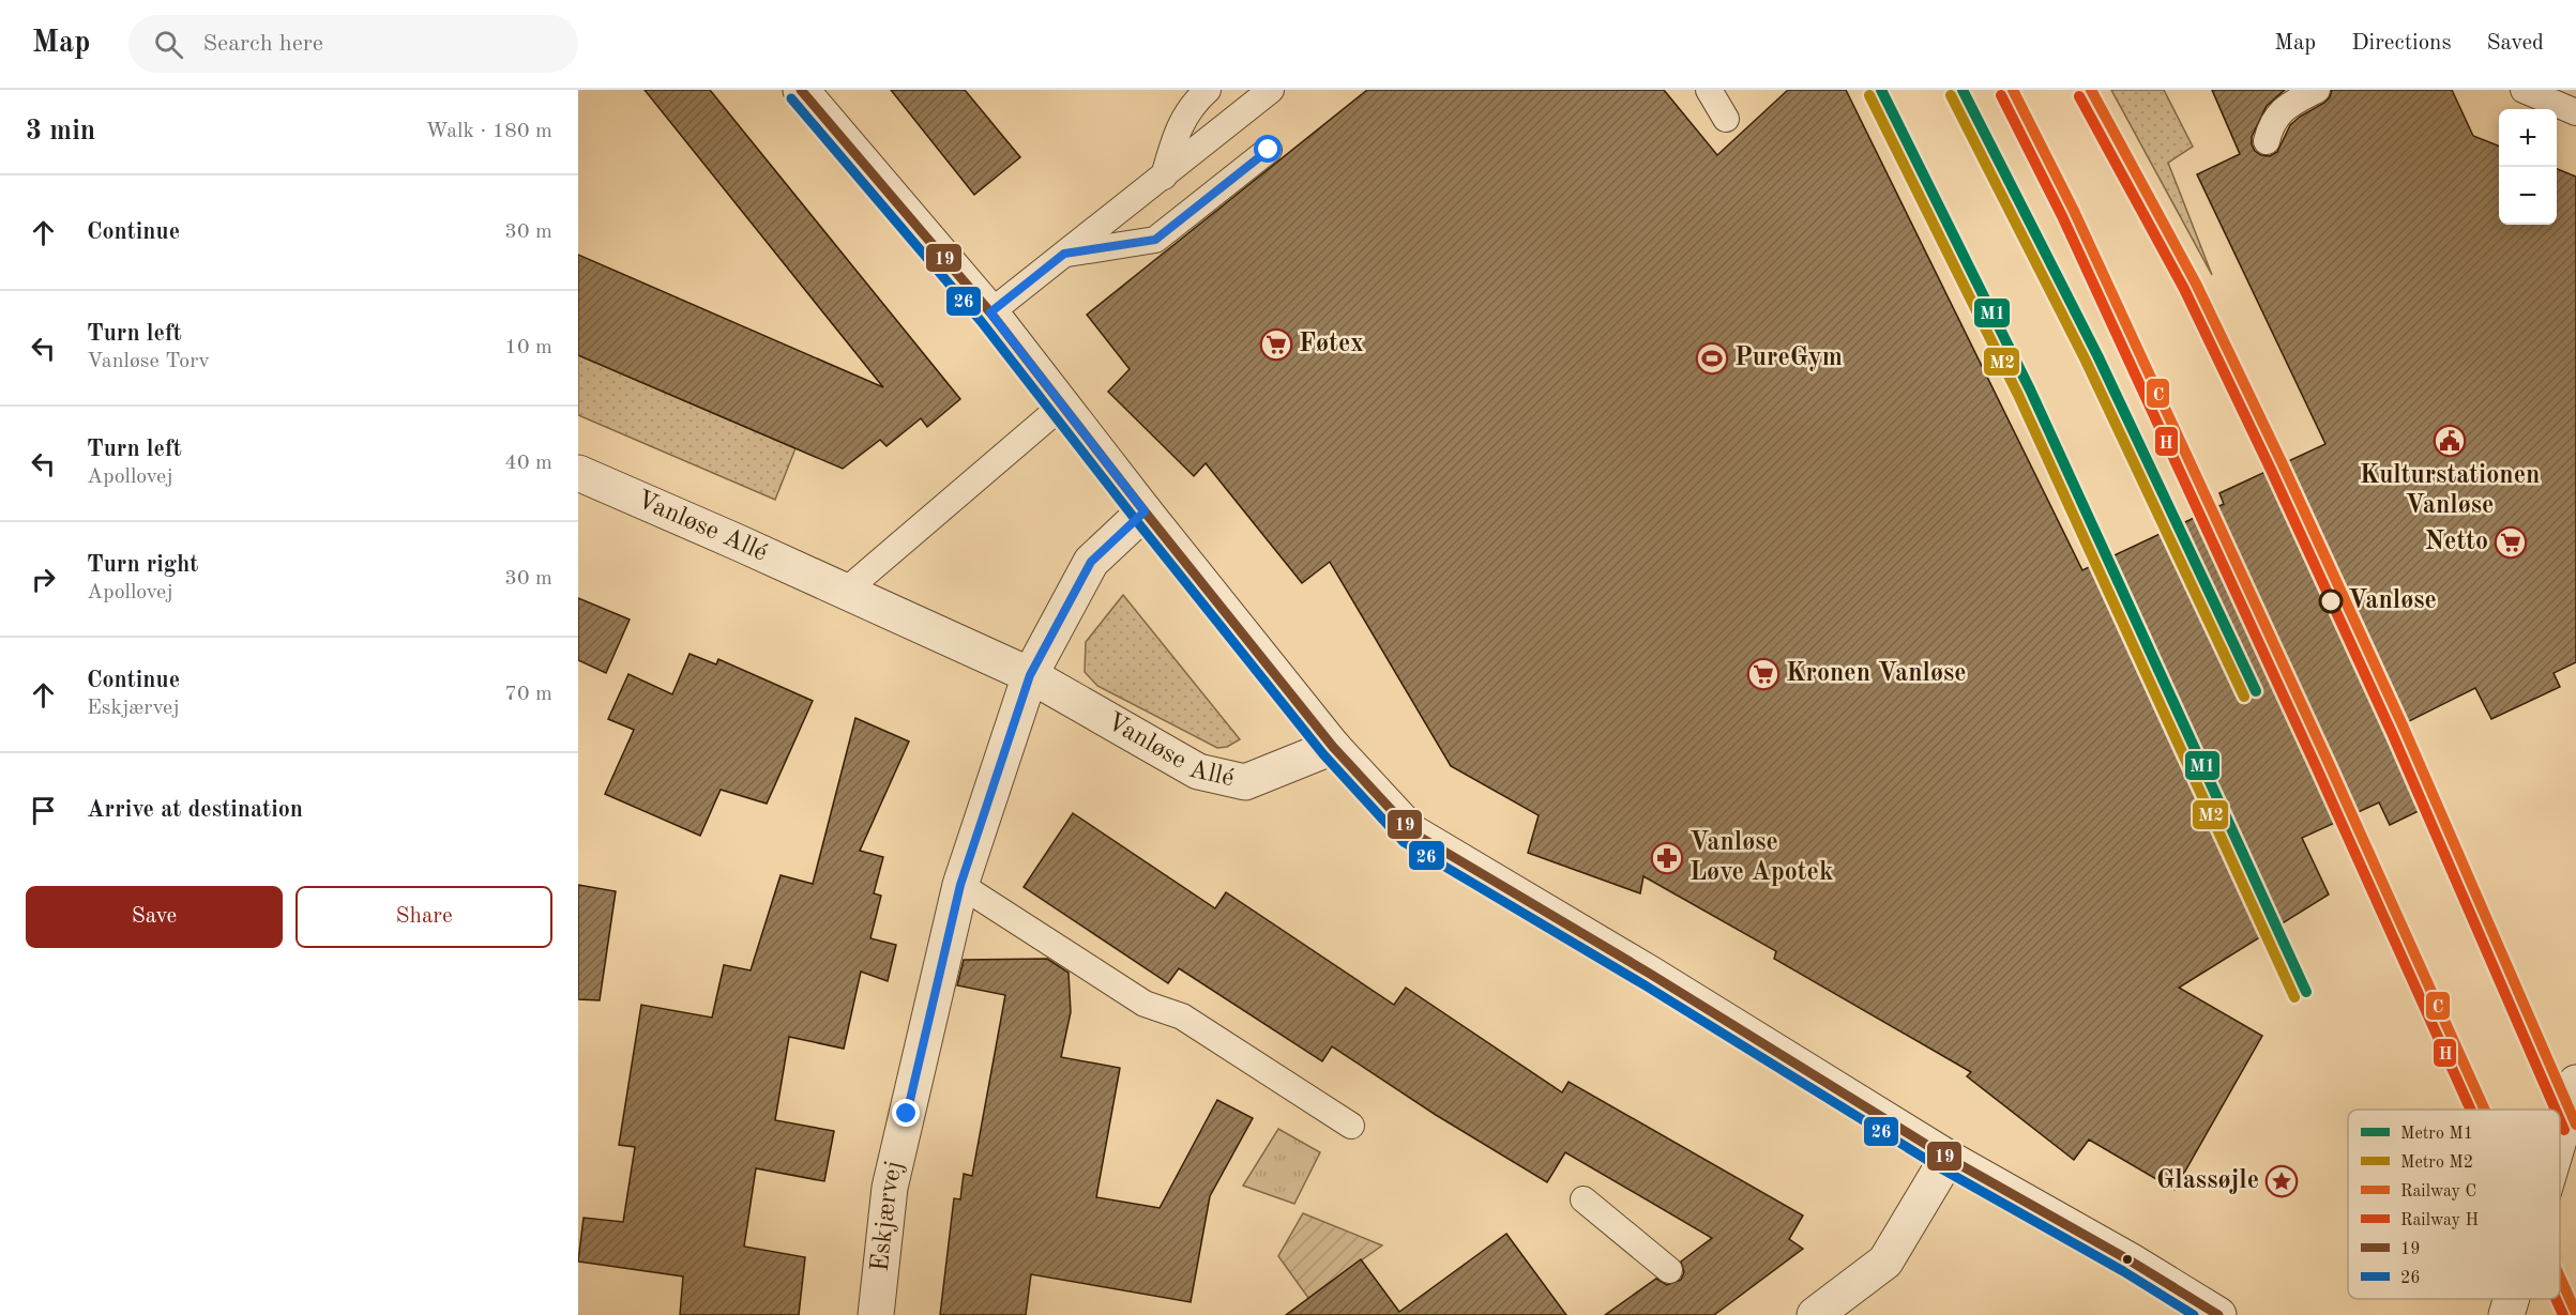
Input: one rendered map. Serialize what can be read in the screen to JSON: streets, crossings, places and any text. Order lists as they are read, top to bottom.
{
  "streets": {
    "street": ["Vanløse Allé", "Eskjærvej"]
  },
  "crossings": [
    ["Vanløse Allé", "Eskjærvej"]
  ],
  "places": {
    "supermarket": ["Føtex", "Netto", "Kronen Vanløse"],
    "sports": ["PureGym"],
    "public building": ["Kulturstationen Vanløse"],
    "other": ["Vanløse"],
    "pharmacy": ["Vanløse Løve Apotek"],
    "place": ["Glassøjle"]
  },
  "lines": [
    "metro line M1",
    "rail line C",
    "transit line 19",
    "metro line M2",
    "rail line H",
    "transit line 26"
  ],
  "legend": [
    "Metro M1",
    "Metro M2",
    "Railway C",
    "Railway H",
    "19",
    "26"
  ],
  "page": {
    "header": "Map",
    "search": "Search here",
    "nav": ["Map", "Directions", "Saved"],
    "heading": ["3 min", "Walk · 180 m"],
    "map_buttons": ["+", "−"],
    "list": [
      ["Continue", "30 m"],
      ["Turn left", "Vanløse Torv", "10 m"],
      ["Turn left", "Apollovej", "40 m"],
      ["Turn right", "Apollovej", "30 m"],
      ["Continue", "Eskjærvej", "70 m"],
      "Arrive at destination"
    ],
    "buttons": ["Save", "Share"]
  }
}
